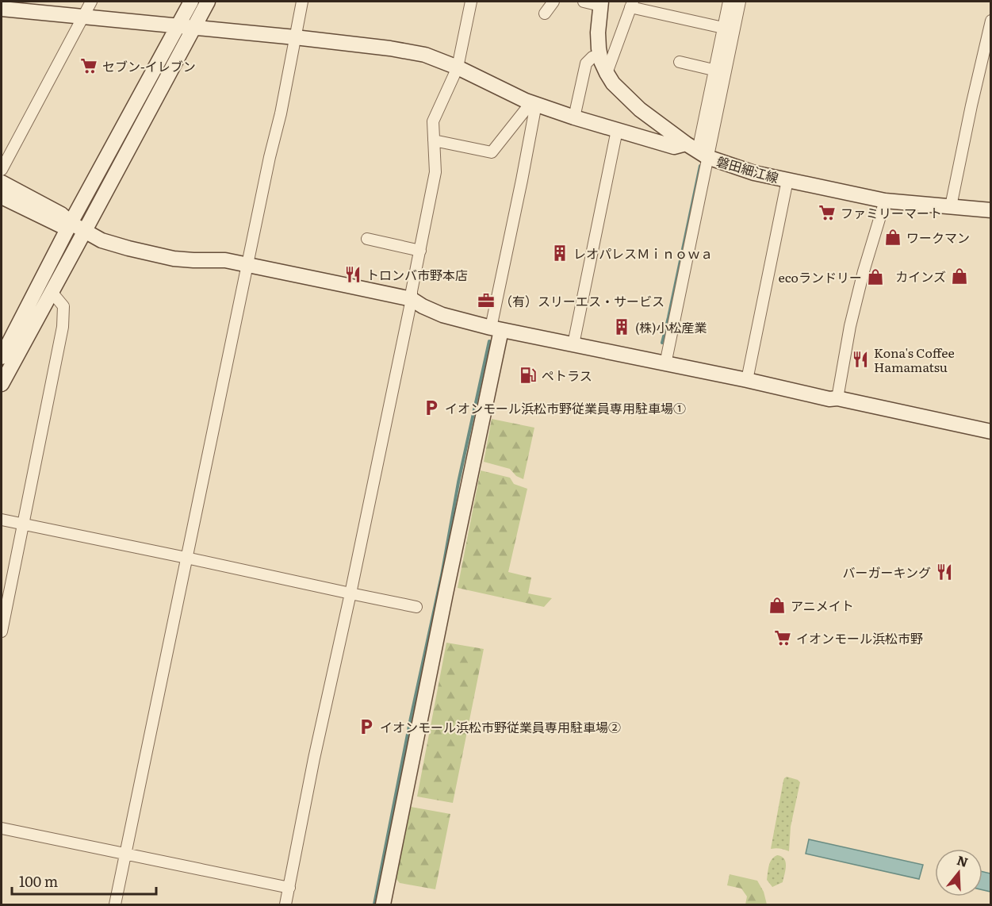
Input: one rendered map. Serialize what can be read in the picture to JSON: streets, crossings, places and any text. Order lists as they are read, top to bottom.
{
  "streets": {
    "street": ["磐田細江線"]
  },
  "places": {
    "supermarket": ["セブン-イレブン", "ファミリーマート", "イオンモール浜松市野"],
    "shop": [
      "ワークマン",
      "カインズ",
      "ecoランドリー",
      "アニメイト"
    ],
    "building": ["レオパレスＭｉｎｏｗａ", "(株)小松産業"],
    "restaurant": ["トロンバ市野本店", "Kona's Coffee Hamamatsu", "バーガーキング"],
    "office": ["（有）スリーエス・サービス"],
    "fuel station": ["ペトラス"],
    "parking": ["イオンモール浜松市野従業員専用駐車場①", "イオンモール浜松市野従業員専用駐車場②"]
  },
  "scale_bar": "100 m",
  "north": "top"
}
